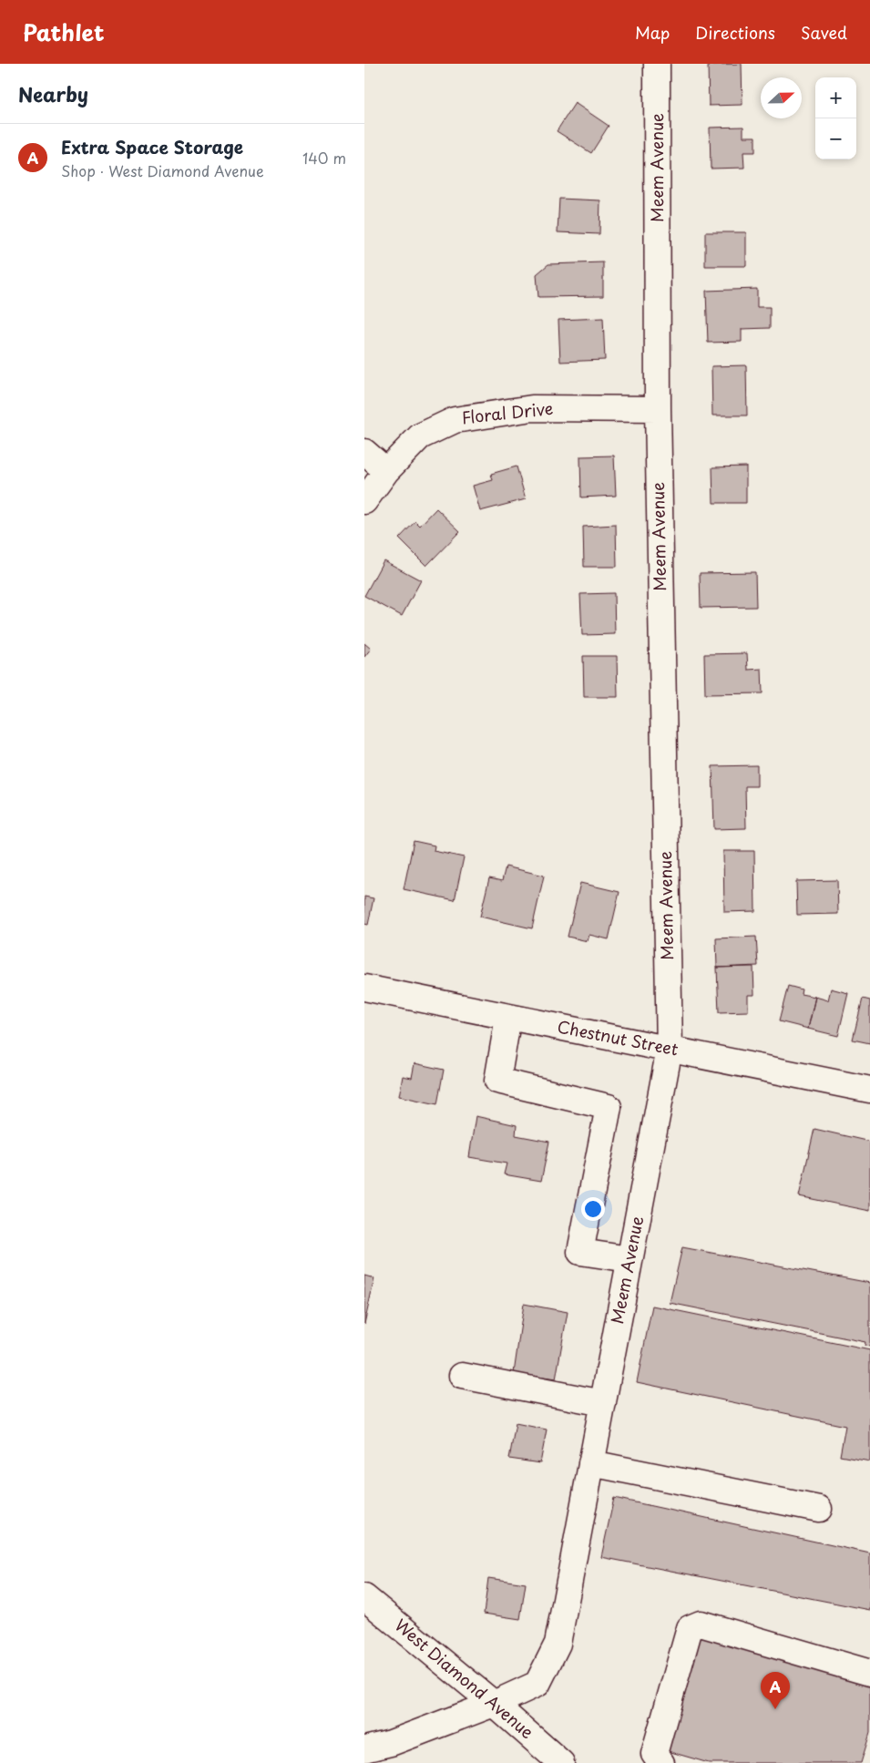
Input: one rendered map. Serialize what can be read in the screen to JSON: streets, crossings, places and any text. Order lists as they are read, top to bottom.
{
  "streets": {
    "street": [
      "Meem Avenue",
      "Floral Drive",
      "Chestnut Street",
      "West Diamond Avenue"
    ]
  },
  "crossings": [
    ["Meem Avenue", "Floral Drive"],
    ["Meem Avenue", "Chestnut Street"],
    ["Meem Avenue", "West Diamond Avenue"]
  ],
  "north": "right",
  "page": {
    "header": "Pathlet",
    "nav": ["Map", "Directions", "Saved"],
    "heading": "Nearby",
    "map_buttons": ["+", "−"],
    "list": [
      {
        "mark": "A",
        "name": "Extra Space Storage",
        "note": "Shop · West Diamond Avenue",
        "value": "140 m"
      }
    ],
    "pins": "A"
  }
}
